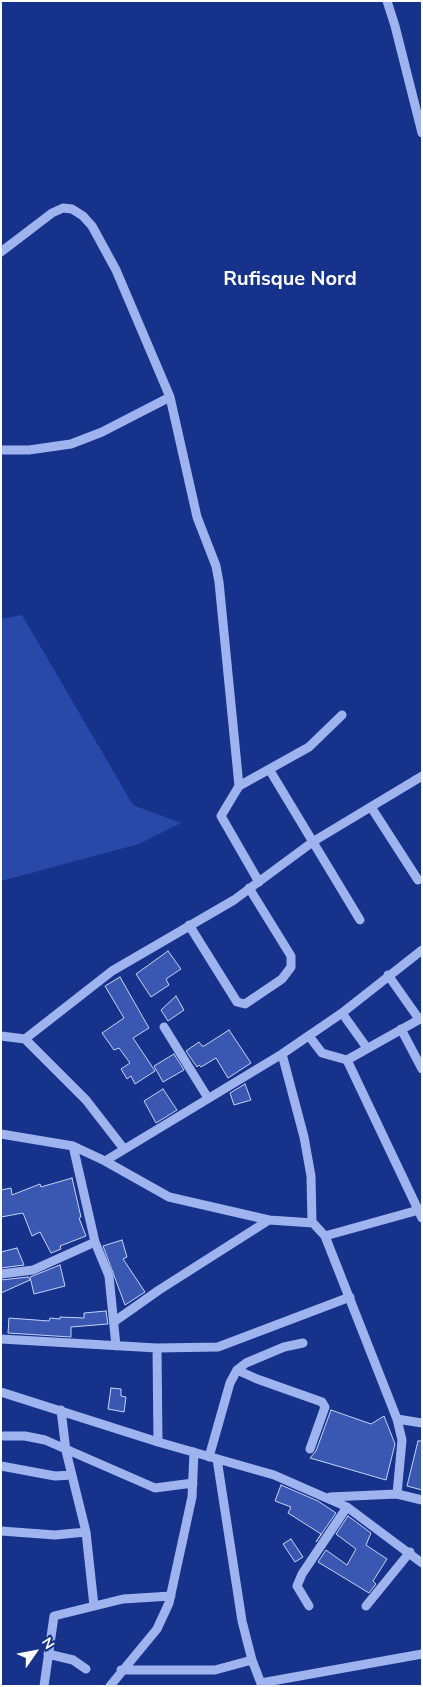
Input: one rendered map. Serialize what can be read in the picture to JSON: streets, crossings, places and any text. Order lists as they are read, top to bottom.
{
  "districts": ["Rufisque Nord"],
  "north": "top right"
}
